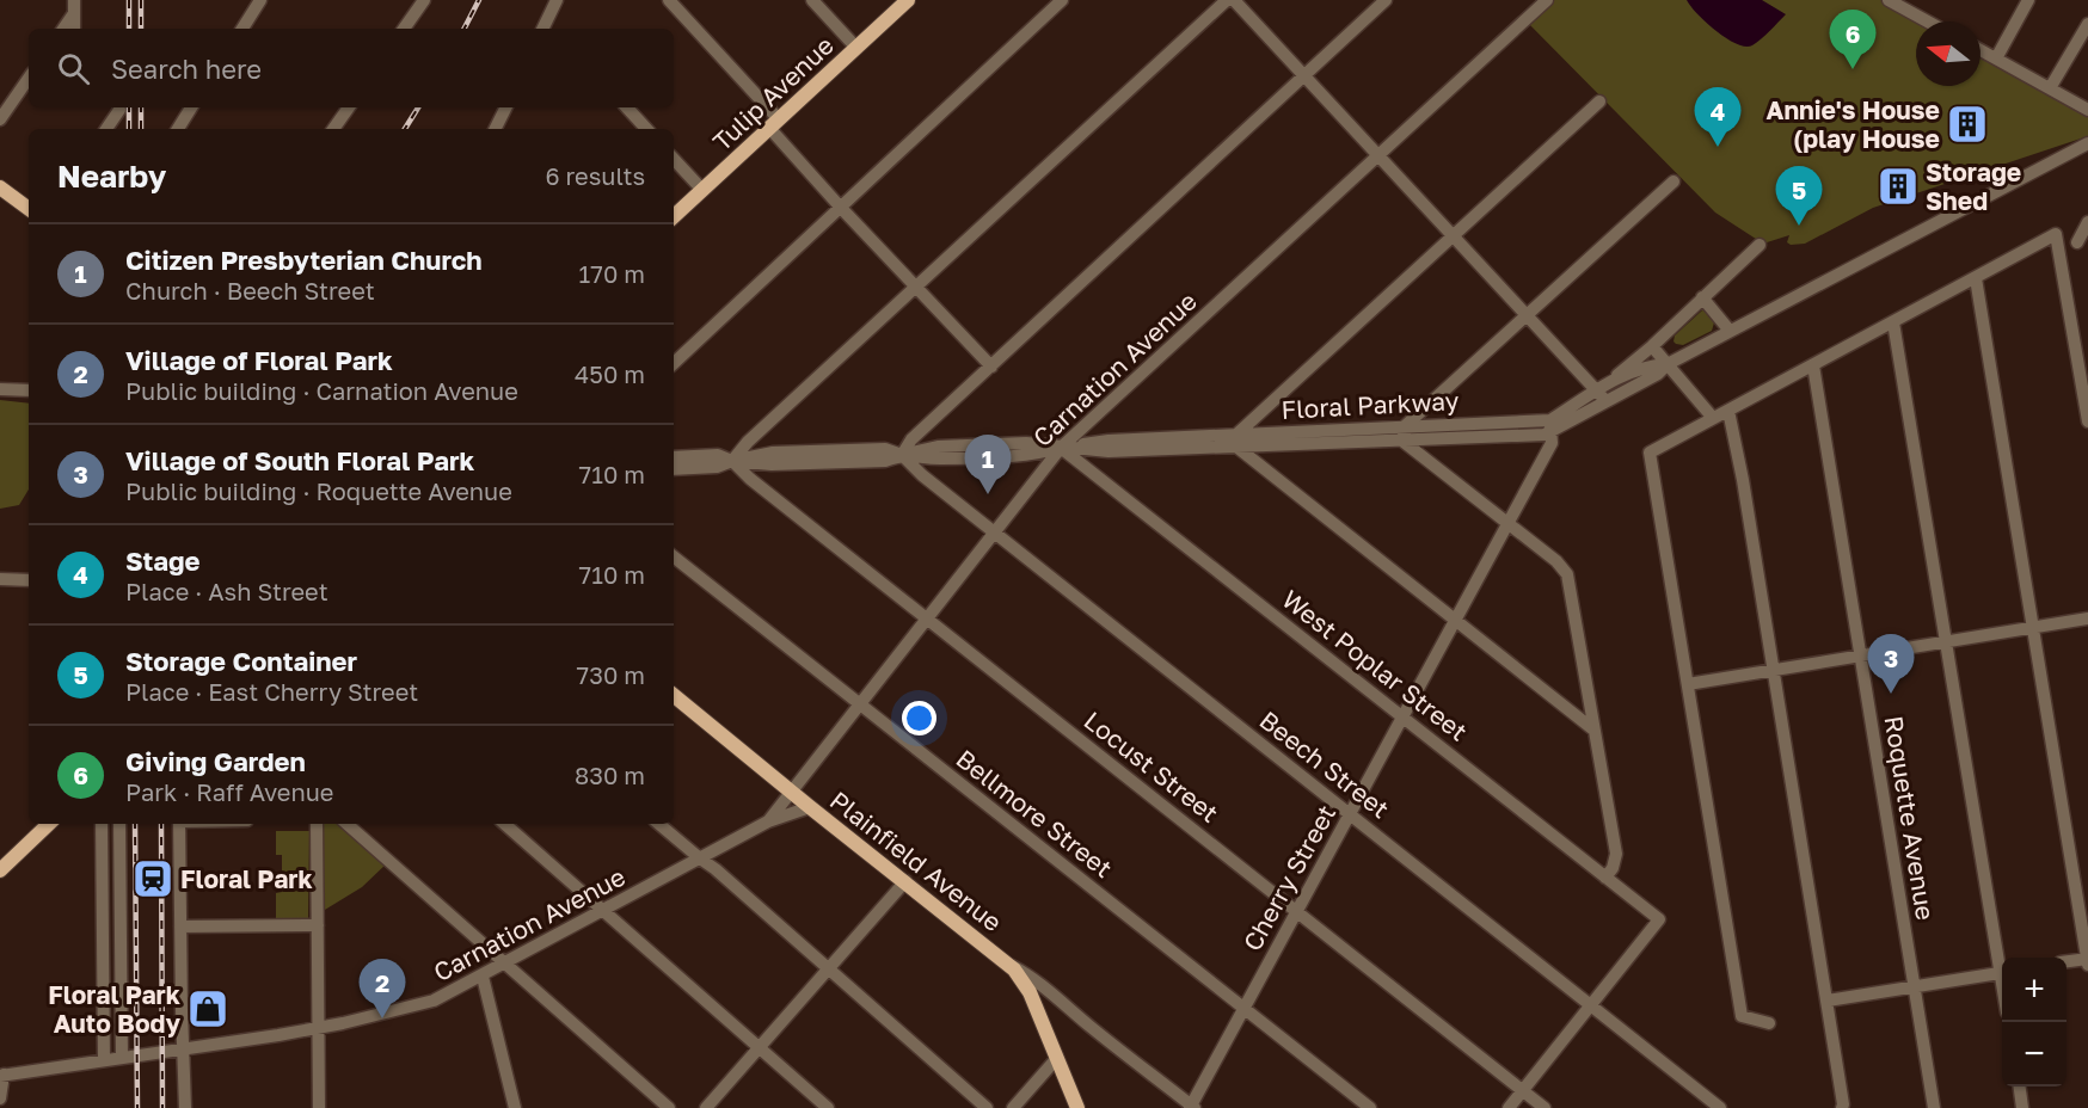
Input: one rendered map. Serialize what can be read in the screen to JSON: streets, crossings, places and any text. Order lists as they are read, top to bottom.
{
  "streets": {
    "main road": ["Tulip Avenue", "Plainfield Avenue"],
    "street": [
      "Carnation Avenue",
      "Floral Parkway",
      "West Poplar Street",
      "Beech Street",
      "Locust Street",
      "Bellmore Street",
      "Roquette Avenue",
      "Cherry Street"
    ]
  },
  "crossings": [
    ["Carnation Avenue", "Floral Parkway"],
    ["Carnation Avenue", "West Poplar Street"],
    ["Carnation Avenue", "Beech Street"],
    ["Carnation Avenue", "Locust Street"],
    ["Carnation Avenue", "Bellmore Street"],
    ["Carnation Avenue", "Plainfield Avenue"],
    ["Floral Parkway", "West Poplar Street"],
    ["Floral Parkway", "Beech Street"],
    ["Floral Parkway", "Locust Street"],
    ["Floral Parkway", "Cherry Street"],
    ["West Poplar Street", "Beech Street"],
    ["West Poplar Street", "Cherry Street"],
    ["Beech Street", "Cherry Street"],
    ["Locust Street", "Cherry Street"],
    ["Bellmore Street", "Cherry Street"]
  ],
  "places": {
    "building": ["Annie's House (play House", "Storage Shed"],
    "station": ["Floral Park"],
    "shop": ["Floral Park Auto Body"]
  },
  "north": "left",
  "page": {
    "pins": [
      "6",
      "4",
      "5",
      "1",
      "3",
      "2"
    ],
    "search": "Search here",
    "heading": ["Nearby", "6 results"],
    "list": [
      {
        "mark": "1",
        "name": "Citizen Presbyterian Church",
        "note": "Church · Beech Street",
        "value": "170 m"
      },
      {
        "mark": "2",
        "name": "Village of Floral Park",
        "note": "Public building · Carnation Avenue",
        "value": "450 m"
      },
      {
        "mark": "3",
        "name": "Village of South Floral Park",
        "note": "Public building · Roquette Avenue",
        "value": "710 m"
      },
      {
        "mark": "4",
        "name": "Stage",
        "note": "Place · Ash Street",
        "value": "710 m"
      },
      {
        "mark": "5",
        "name": "Storage Container",
        "note": "Place · East Cherry Street",
        "value": "730 m"
      },
      {
        "mark": "6",
        "name": "Giving Garden",
        "note": "Park · Raff Avenue",
        "value": "830 m"
      }
    ],
    "map_buttons": ["+", "−"]
  }
}
